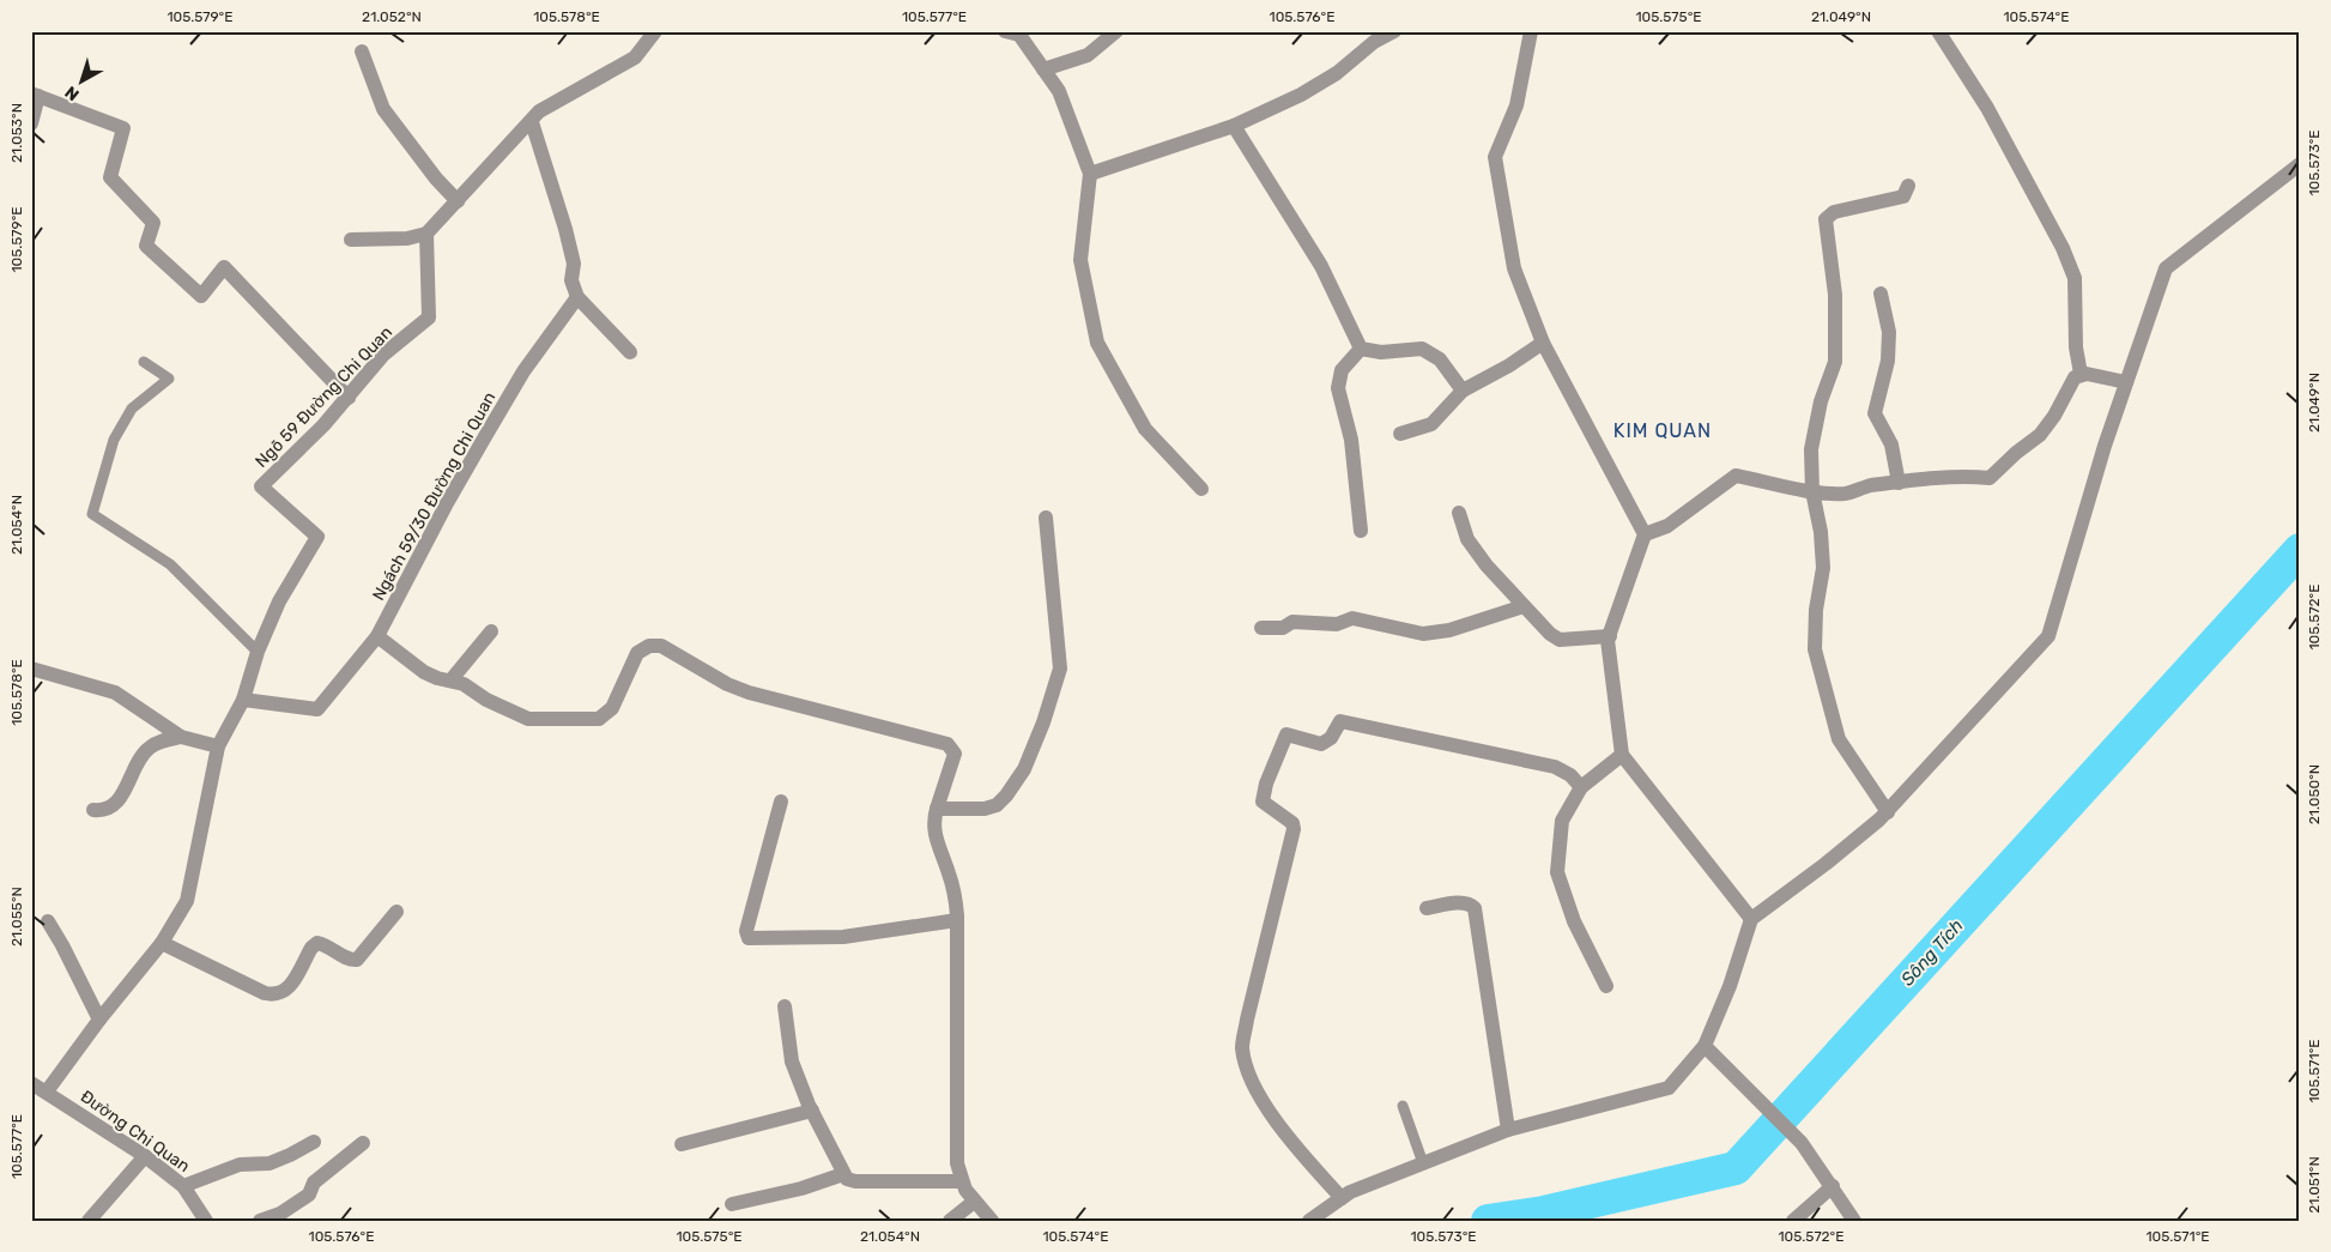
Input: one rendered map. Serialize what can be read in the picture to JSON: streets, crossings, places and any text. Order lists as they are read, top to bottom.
{
  "streets": {
    "street": ["Ngõ 59 Đường Chi Quan", "Ngách 59/30 Đường Chi Quan", "Đường Chi Quan"]
  },
  "crossings": [
    ["Ngõ 59 Đường Chi Quan", "Ngách 59/30 Đường Chi Quan"],
    ["Ngõ 59 Đường Chi Quan", "Đường Chi Quan"]
  ],
  "districts": ["KIM QUAN"],
  "water": ["Sông Tích"],
  "north": "bottom left",
  "coordinates": [
    "105.579°E",
    "21.052°N",
    "105.578°E",
    "105.577°E",
    "105.576°E",
    "105.575°E",
    "21.049°N",
    "105.574°E",
    "21.053°N",
    "105.573°E",
    "21.054°N",
    "105.572°E",
    "21.050°N",
    "21.055°N",
    "105.571°E",
    "21.051°N"
  ]
}
